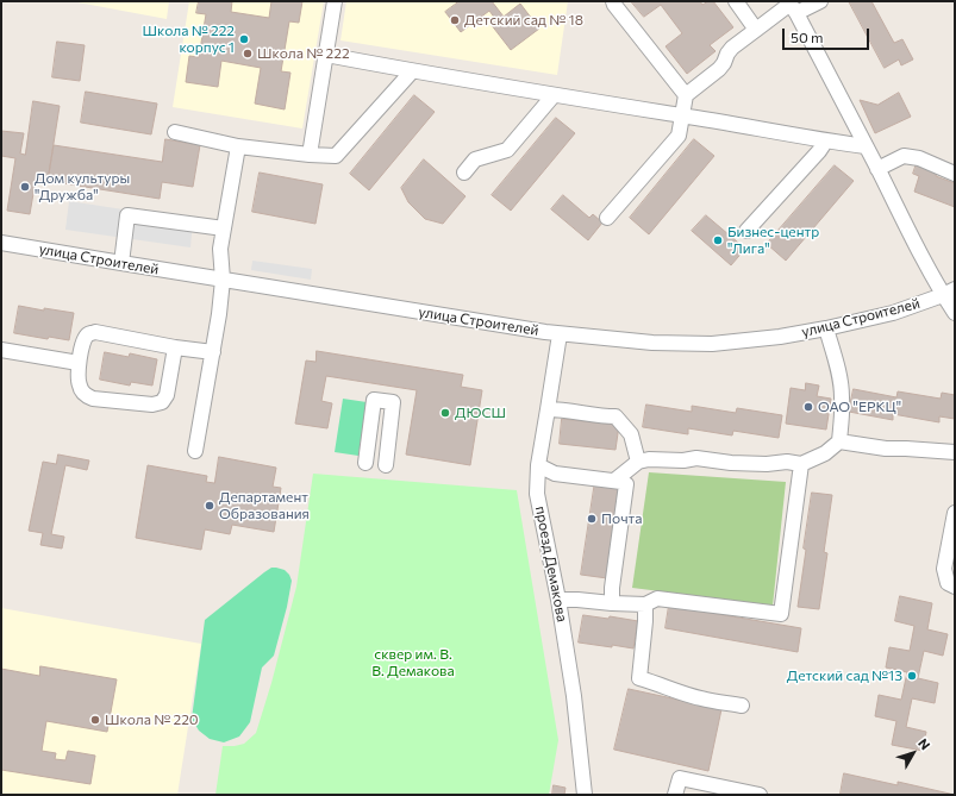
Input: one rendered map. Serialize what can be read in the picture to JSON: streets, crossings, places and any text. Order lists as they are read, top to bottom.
{
  "streets": {
    "street": ["улица Строителей", "проезд Демакова"]
  },
  "crossings": [
    ["улица Строителей", "проезд Демакова"]
  ],
  "parks": ["сквер им. В. В. Демакова"],
  "places": [
    "Детский сад № 18",
    "Школа № 222 корпус 1",
    "Школа № 222",
    "Дом культуры \"Дружба\"",
    "Бизнес-центр \"Лига\"",
    "ОАО \"ЕРКЦ\"",
    "ДЮСШ",
    "Департамент Образования",
    "Почта",
    "Детский сад №13",
    "Школа № 220"
  ],
  "scale_bar": "50 m",
  "north": "top right"
}
